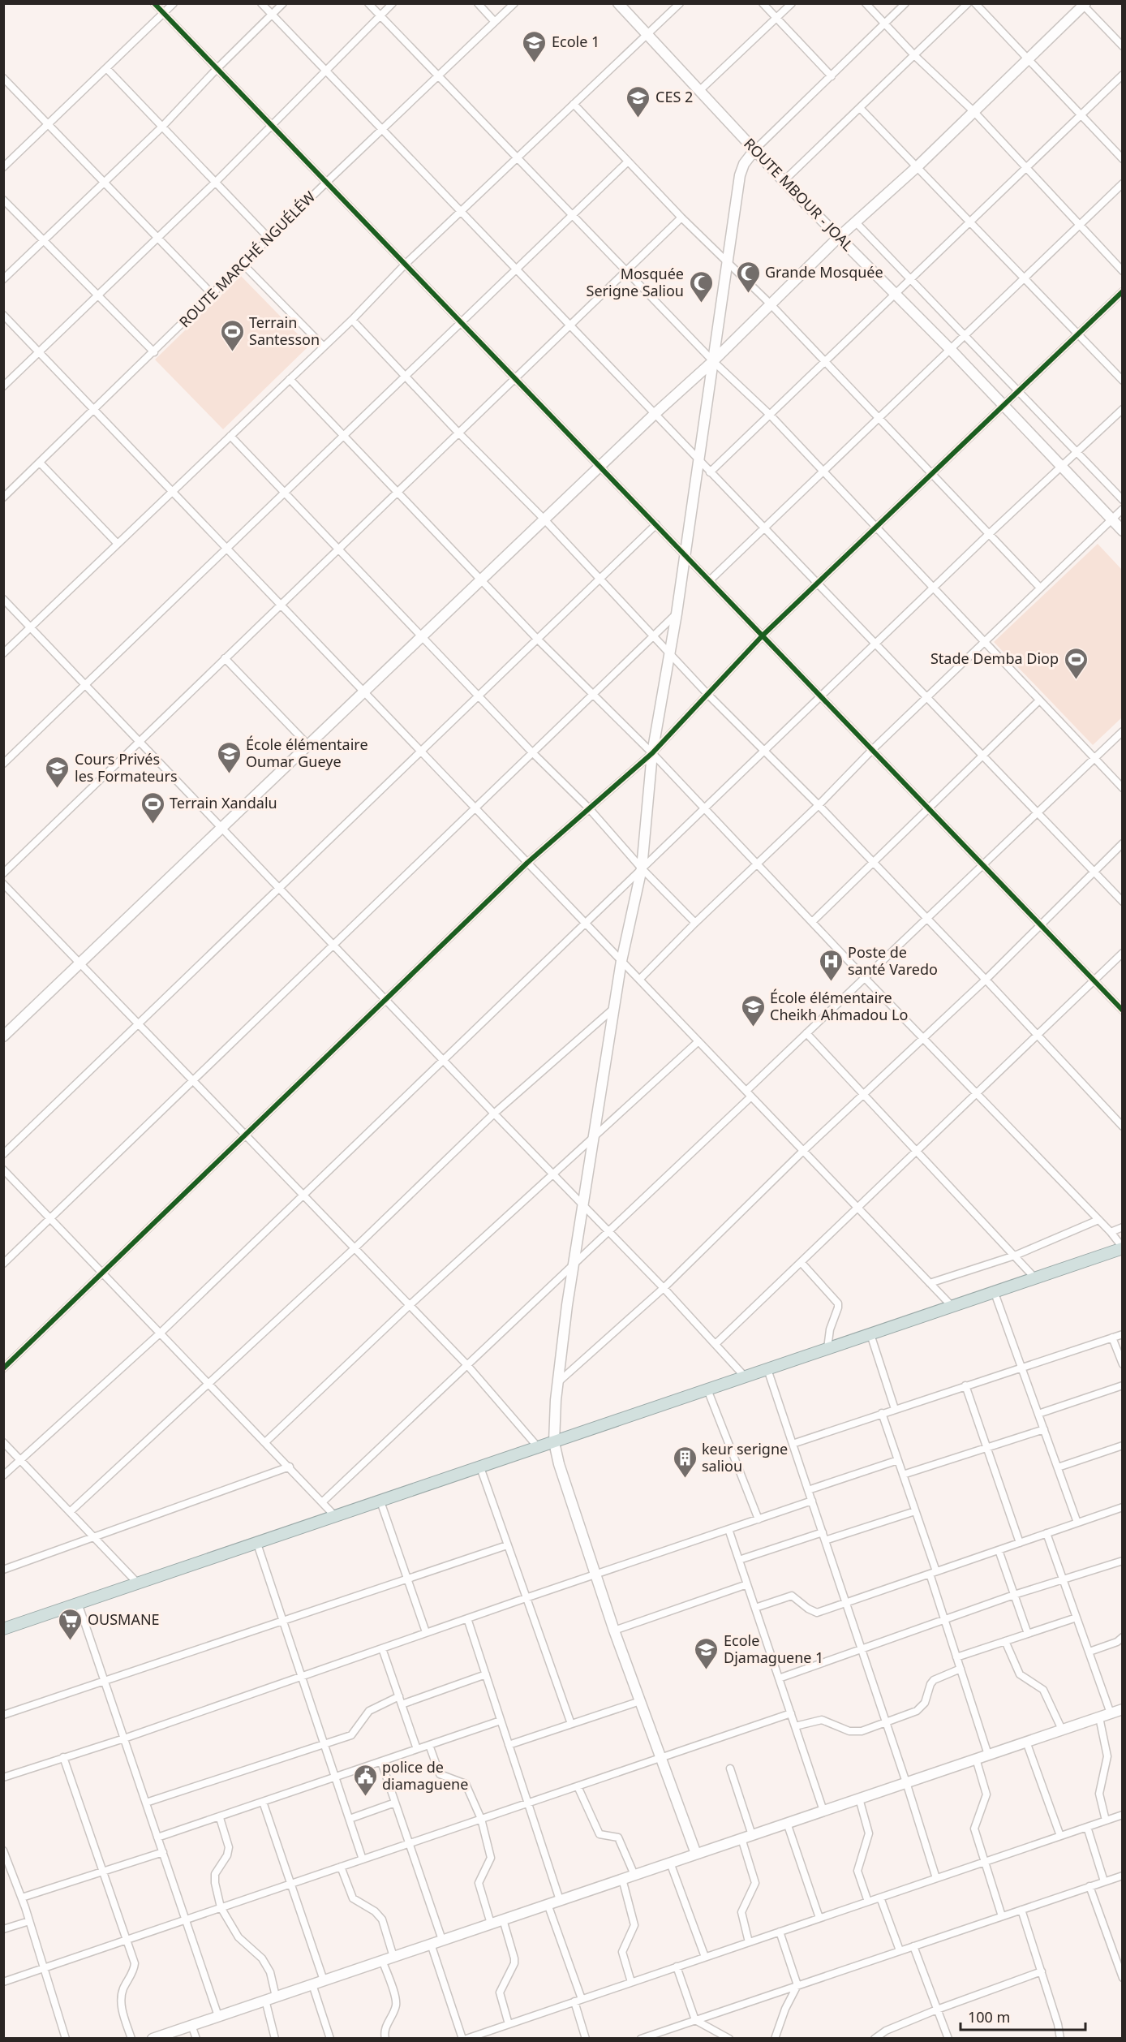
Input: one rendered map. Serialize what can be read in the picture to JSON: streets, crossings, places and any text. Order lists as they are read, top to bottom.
{
  "streets": {
    "main road": ["ROUTE MBOUR - JOAL"],
    "street": ["ROUTE MARCHÉ NGUÉLÉW"]
  },
  "places": {
    "school or university": [
      "Ecole 1",
      "CES 2",
      "École élémentaire Oumar Gueye",
      "Cours Privés les Formateurs",
      "École élémentaire Cheikh Ahmadou Lo",
      "Ecole Djamaguene 1"
    ],
    "mosque": ["Grande Mosquée", "Mosquée Serigne Saliou"],
    "sports": ["Terrain Santesson", "Stade Demba Diop", "Terrain Xandalu"],
    "hospital": ["Poste de santé Varedo"],
    "building": ["keur serigne saliou"],
    "supermarket": ["OUSMANE"],
    "public building": ["police de diamaguene"]
  },
  "scale_bar": "100 m"
}
